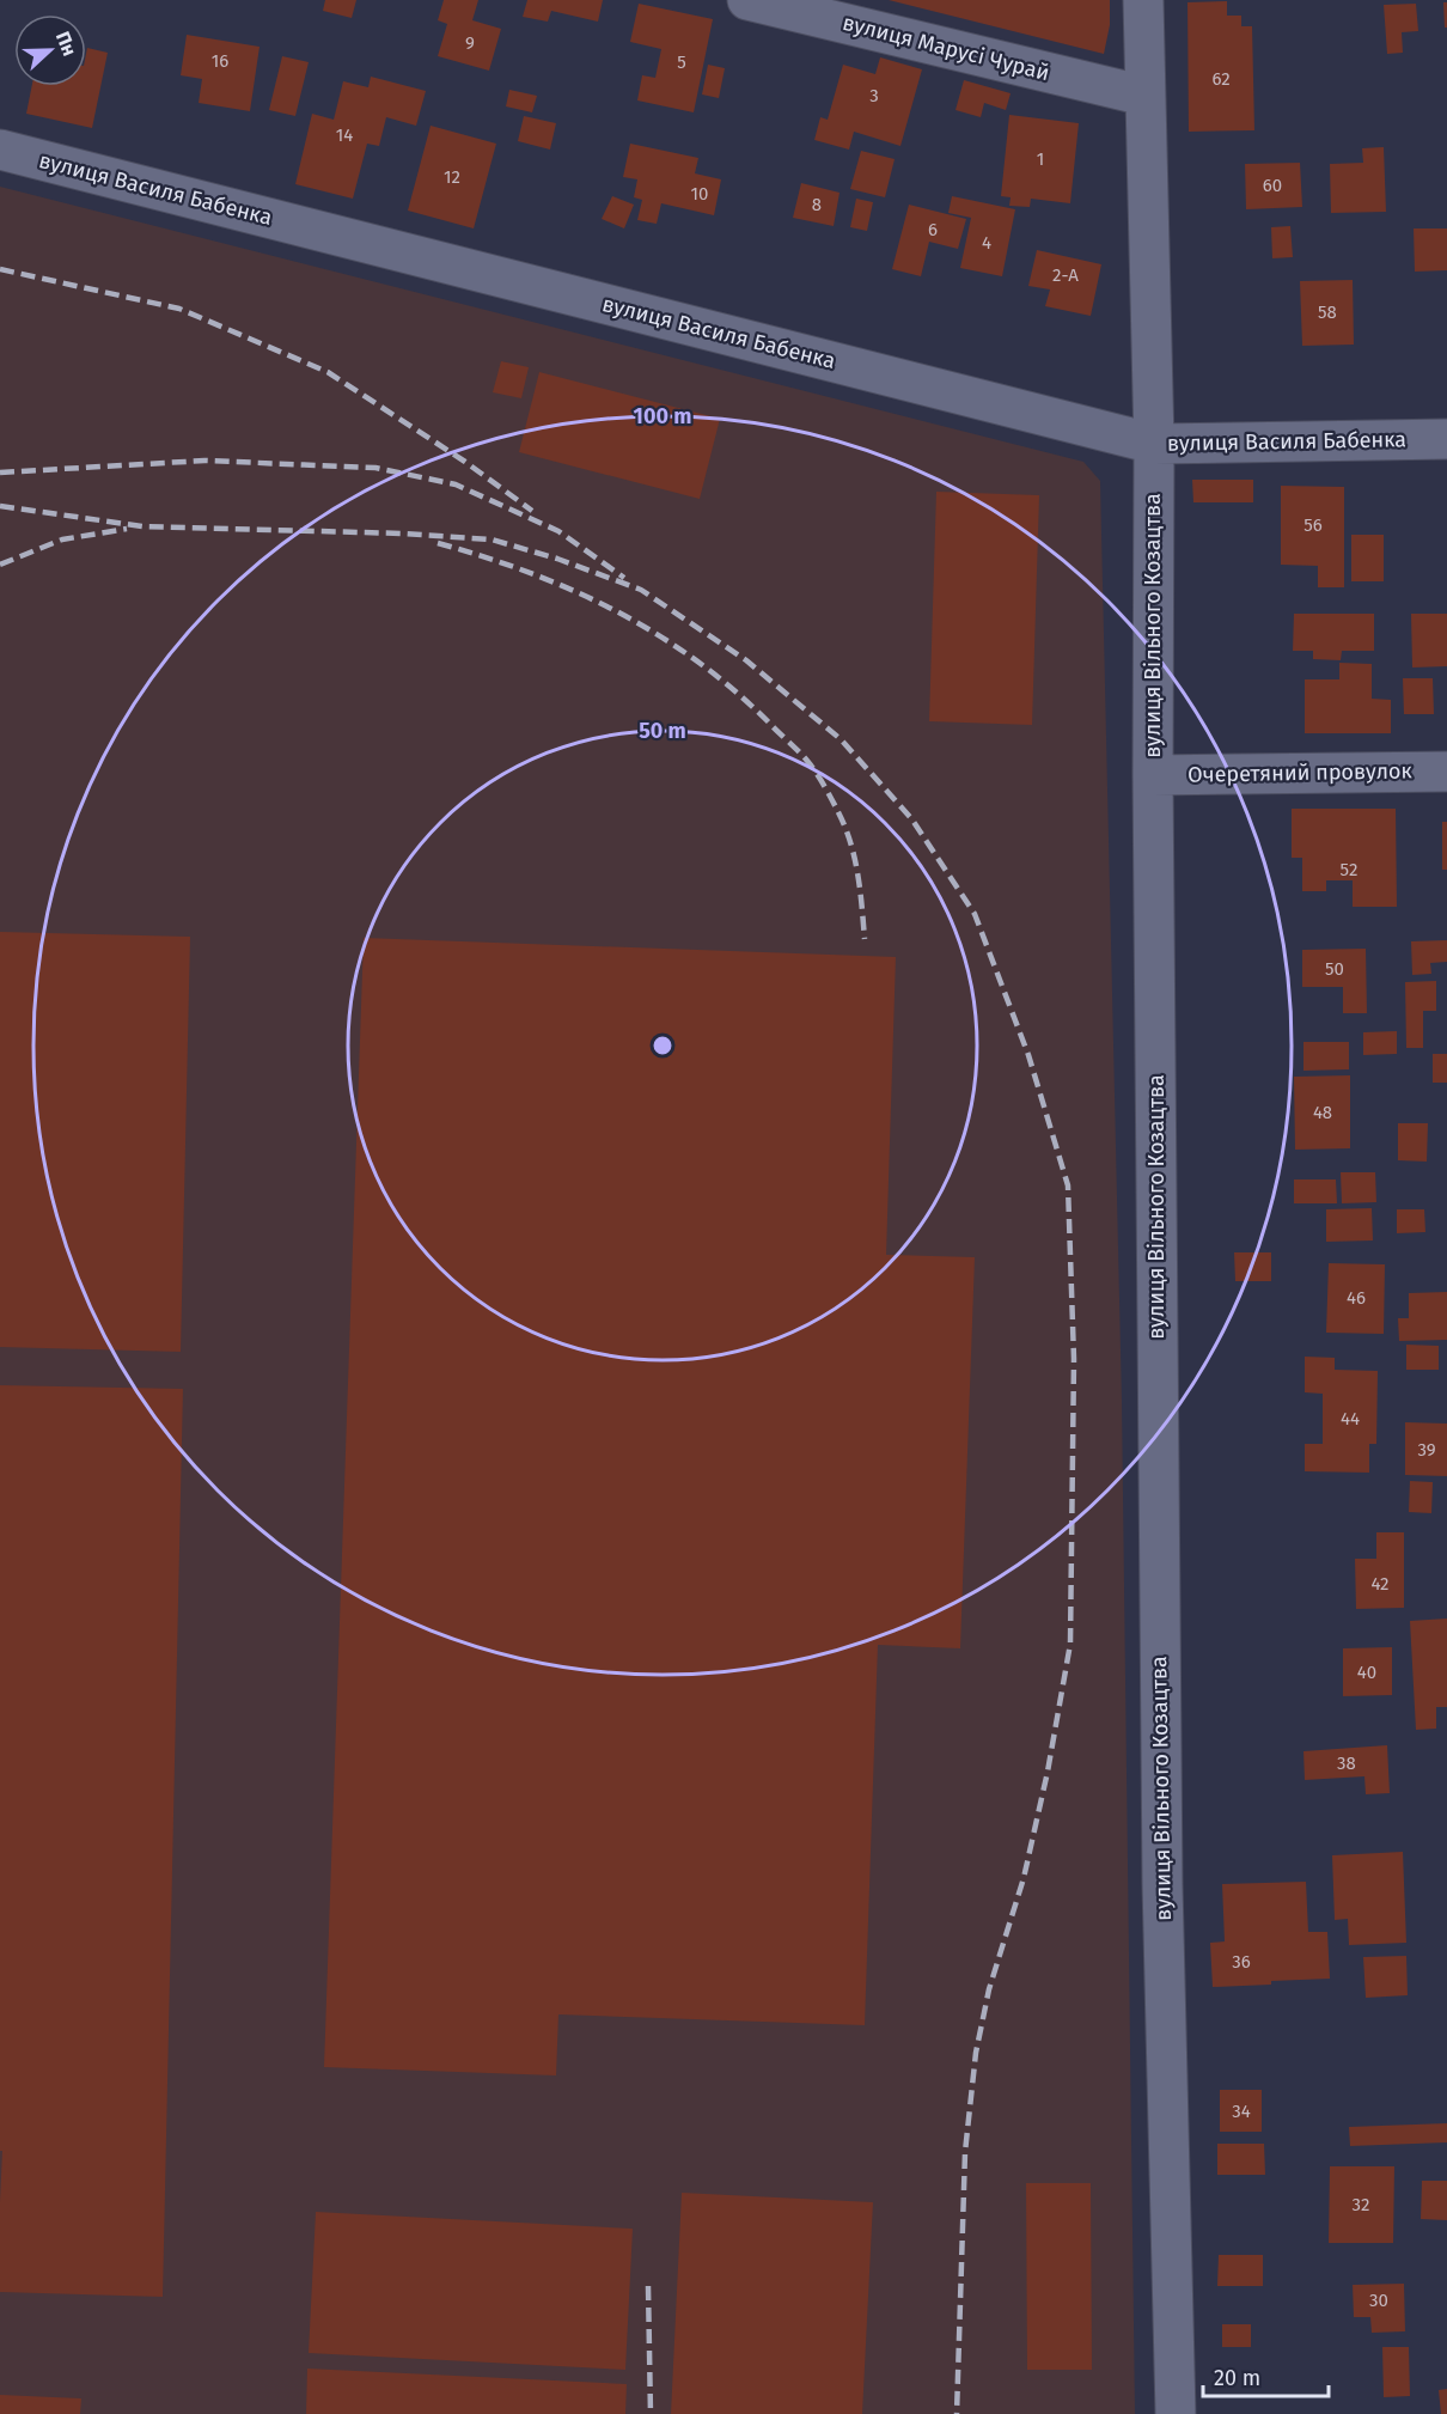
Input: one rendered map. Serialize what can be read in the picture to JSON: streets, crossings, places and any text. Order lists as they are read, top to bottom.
{
  "streets": {
    "street": [
      "вулиця Марусі Чурай",
      "вулиця Василя Бабенка",
      "вулиця Вільного Козацтва",
      "Очеретяний провулок"
    ]
  },
  "crossings": [
    ["вулиця Марусі Чурай", "вулиця Вільного Козацтва"],
    ["вулиця Василя Бабенка", "вулиця Вільного Козацтва"],
    ["вулиця Вільного Козацтва", "Очеретяний провулок"]
  ],
  "house_numbers": [
    "9",
    "16",
    "5",
    "62",
    "3",
    "14",
    "1",
    "12",
    "60",
    "10",
    "8",
    "6",
    "4",
    "2-А",
    "58",
    "56",
    "52",
    "50",
    "48",
    "46",
    "44",
    "39",
    "42",
    "40",
    "38",
    "36",
    "34",
    "32",
    "30"
  ],
  "scale_bar": "20 m",
  "north": "right",
  "rings": ["100 m", "50 m"]
}
